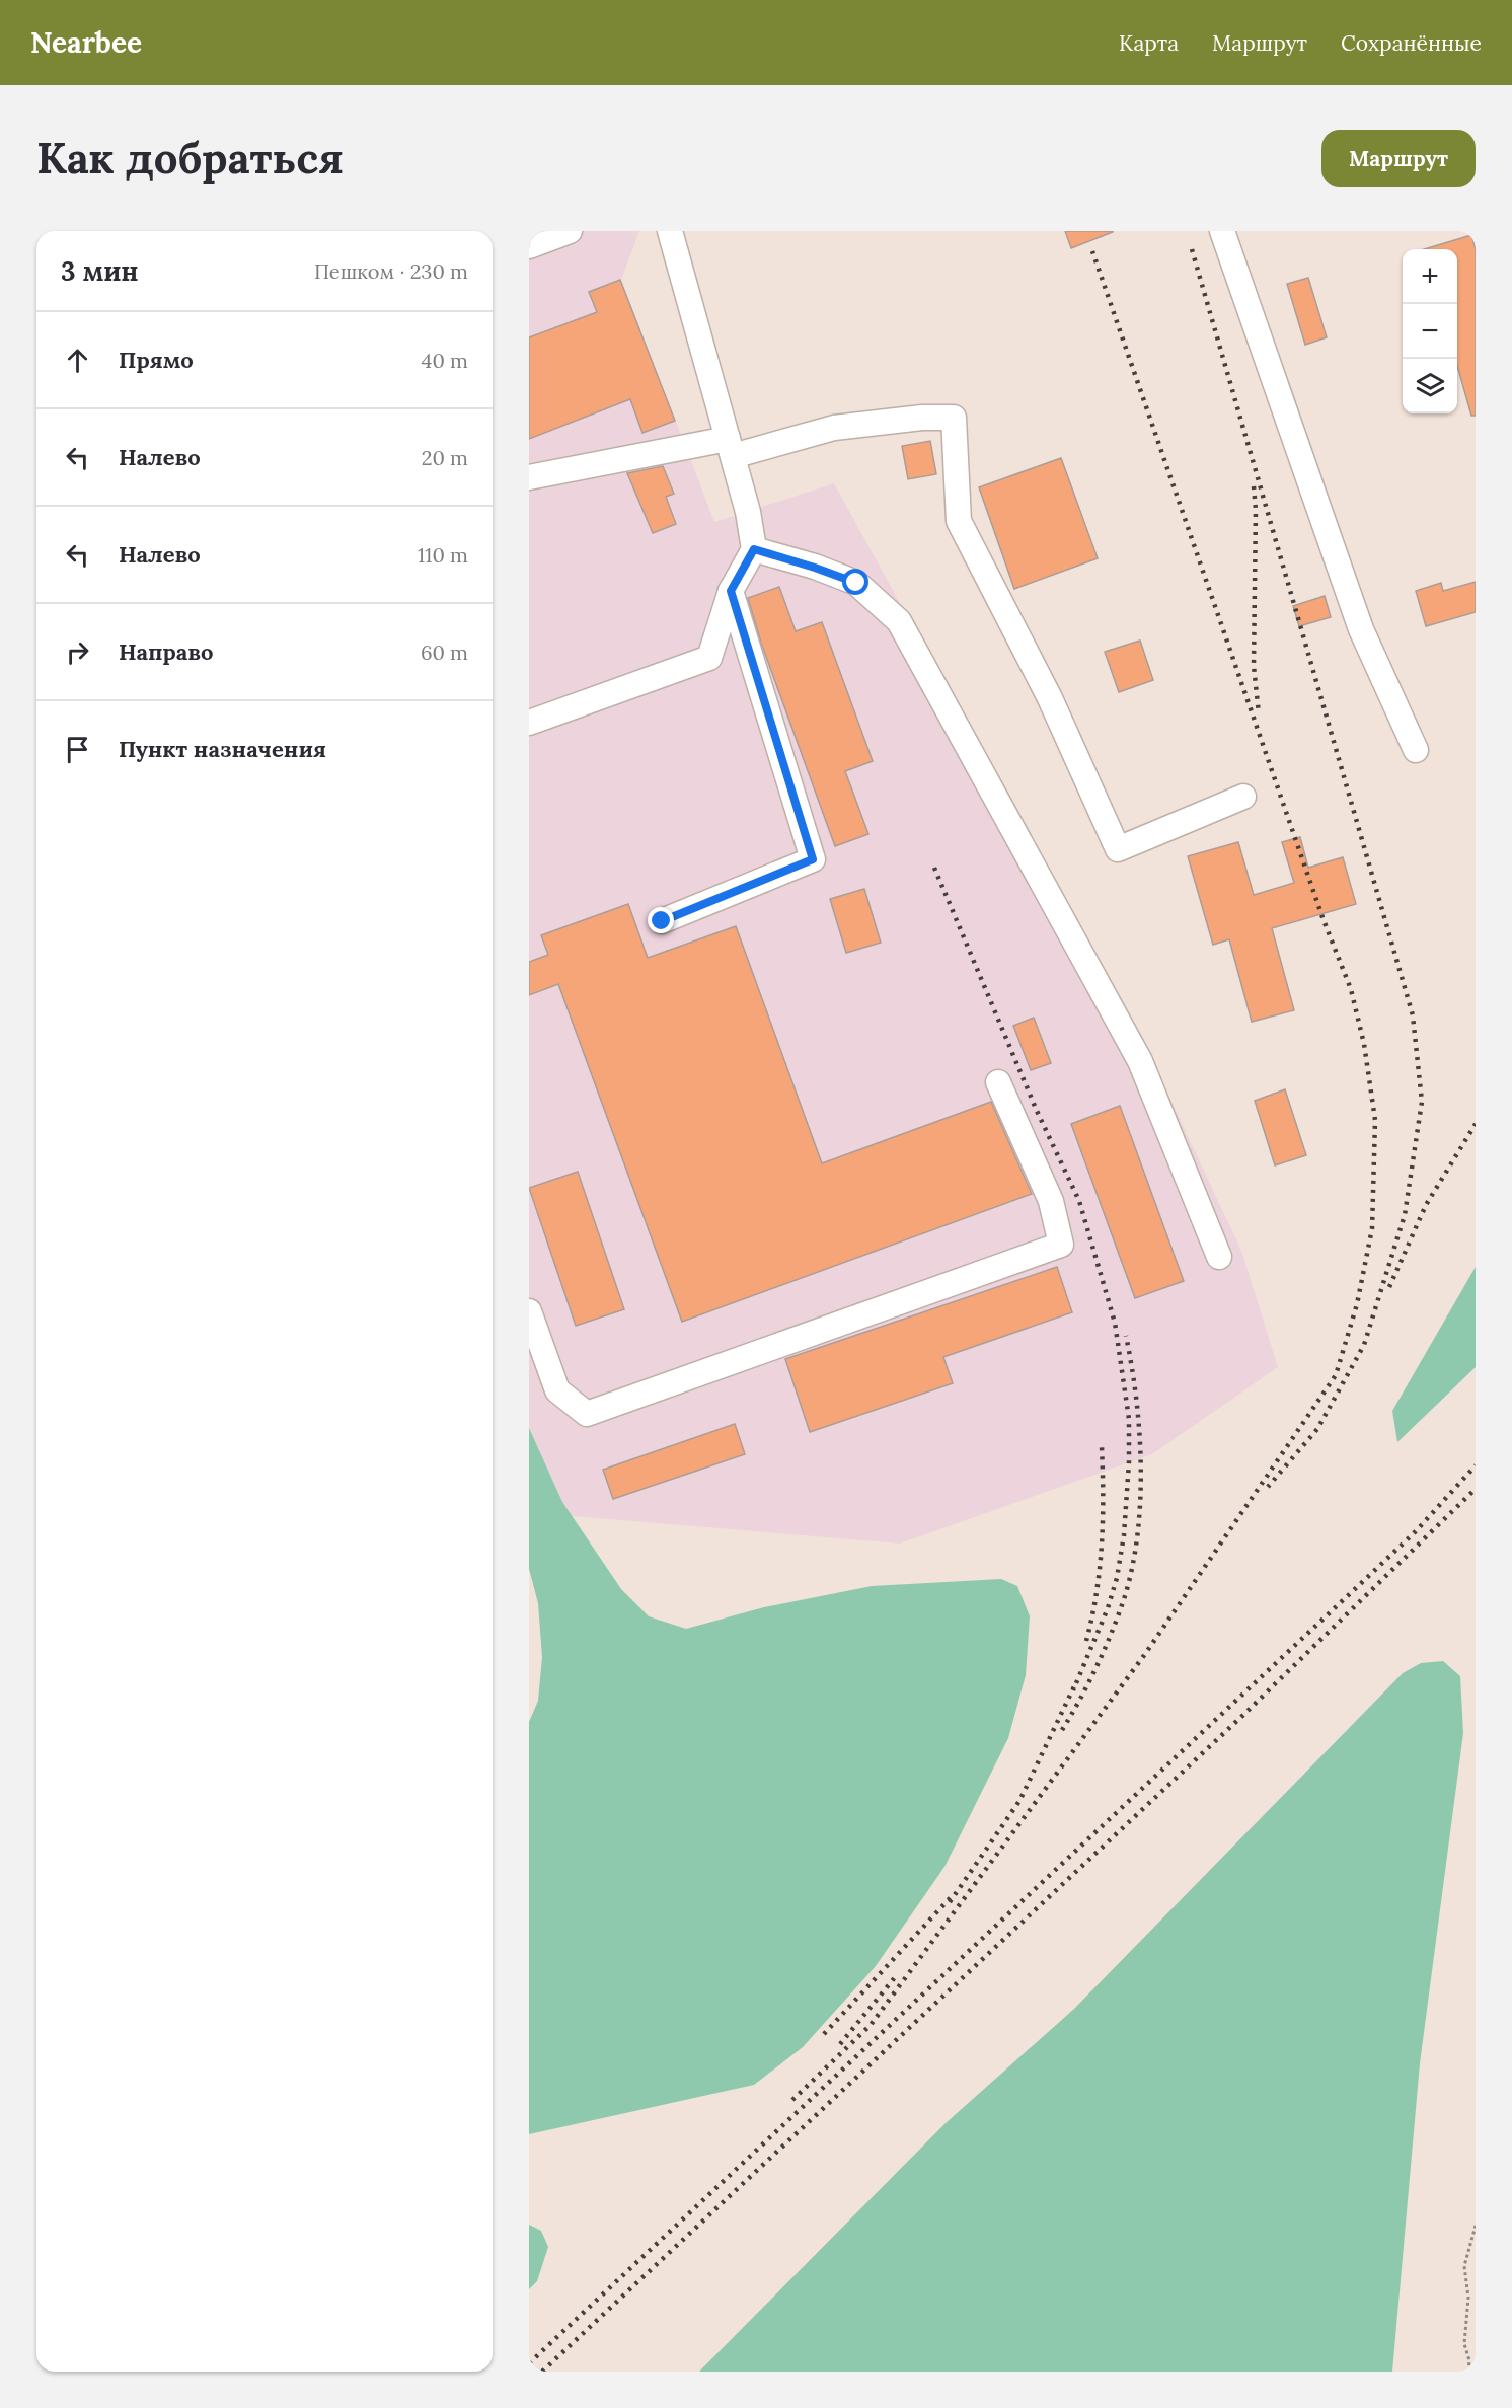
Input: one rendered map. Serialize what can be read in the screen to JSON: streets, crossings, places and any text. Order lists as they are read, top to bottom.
{
  "page": {
    "header": "Nearbee",
    "nav": ["Карта", "Маршрут", "Сохранённые"],
    "buttons": "Маршрут",
    "title": "Как добраться",
    "heading": ["3 мин", "Пешком · 230 m"],
    "map_buttons": ["+", "−"],
    "list": [
      ["Прямо", "40 m"],
      ["Налево", "20 m"],
      ["Налево", "110 m"],
      ["Направо", "60 m"],
      "Пункт назначения"
    ]
  }
}
